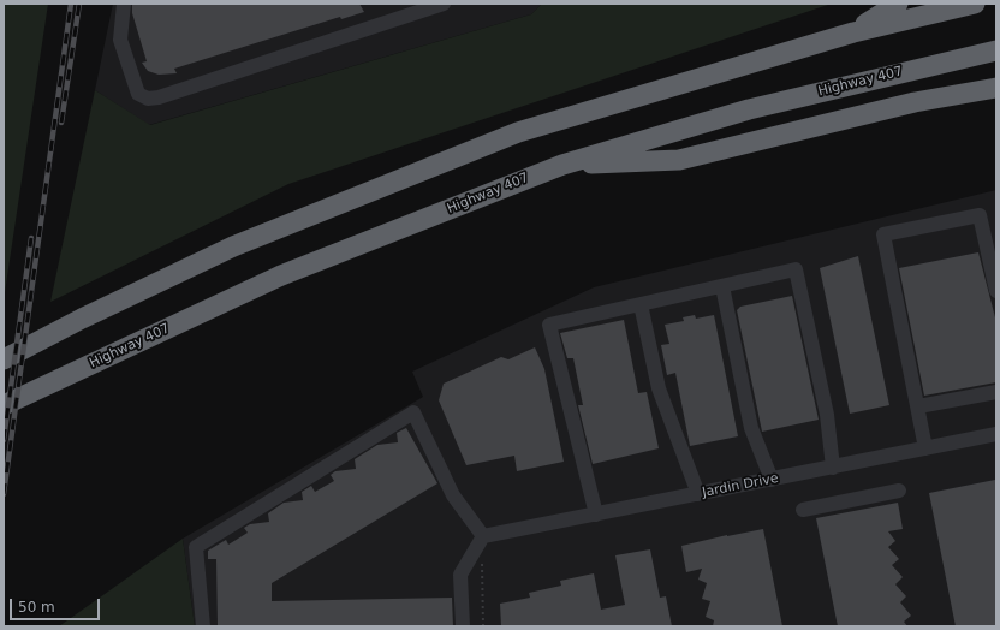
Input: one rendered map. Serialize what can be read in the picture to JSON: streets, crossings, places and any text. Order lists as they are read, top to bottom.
{
  "streets": {
    "highway": ["Highway 407"],
    "street": ["Jardin Drive"]
  },
  "scale_bar": "50 m"
}
